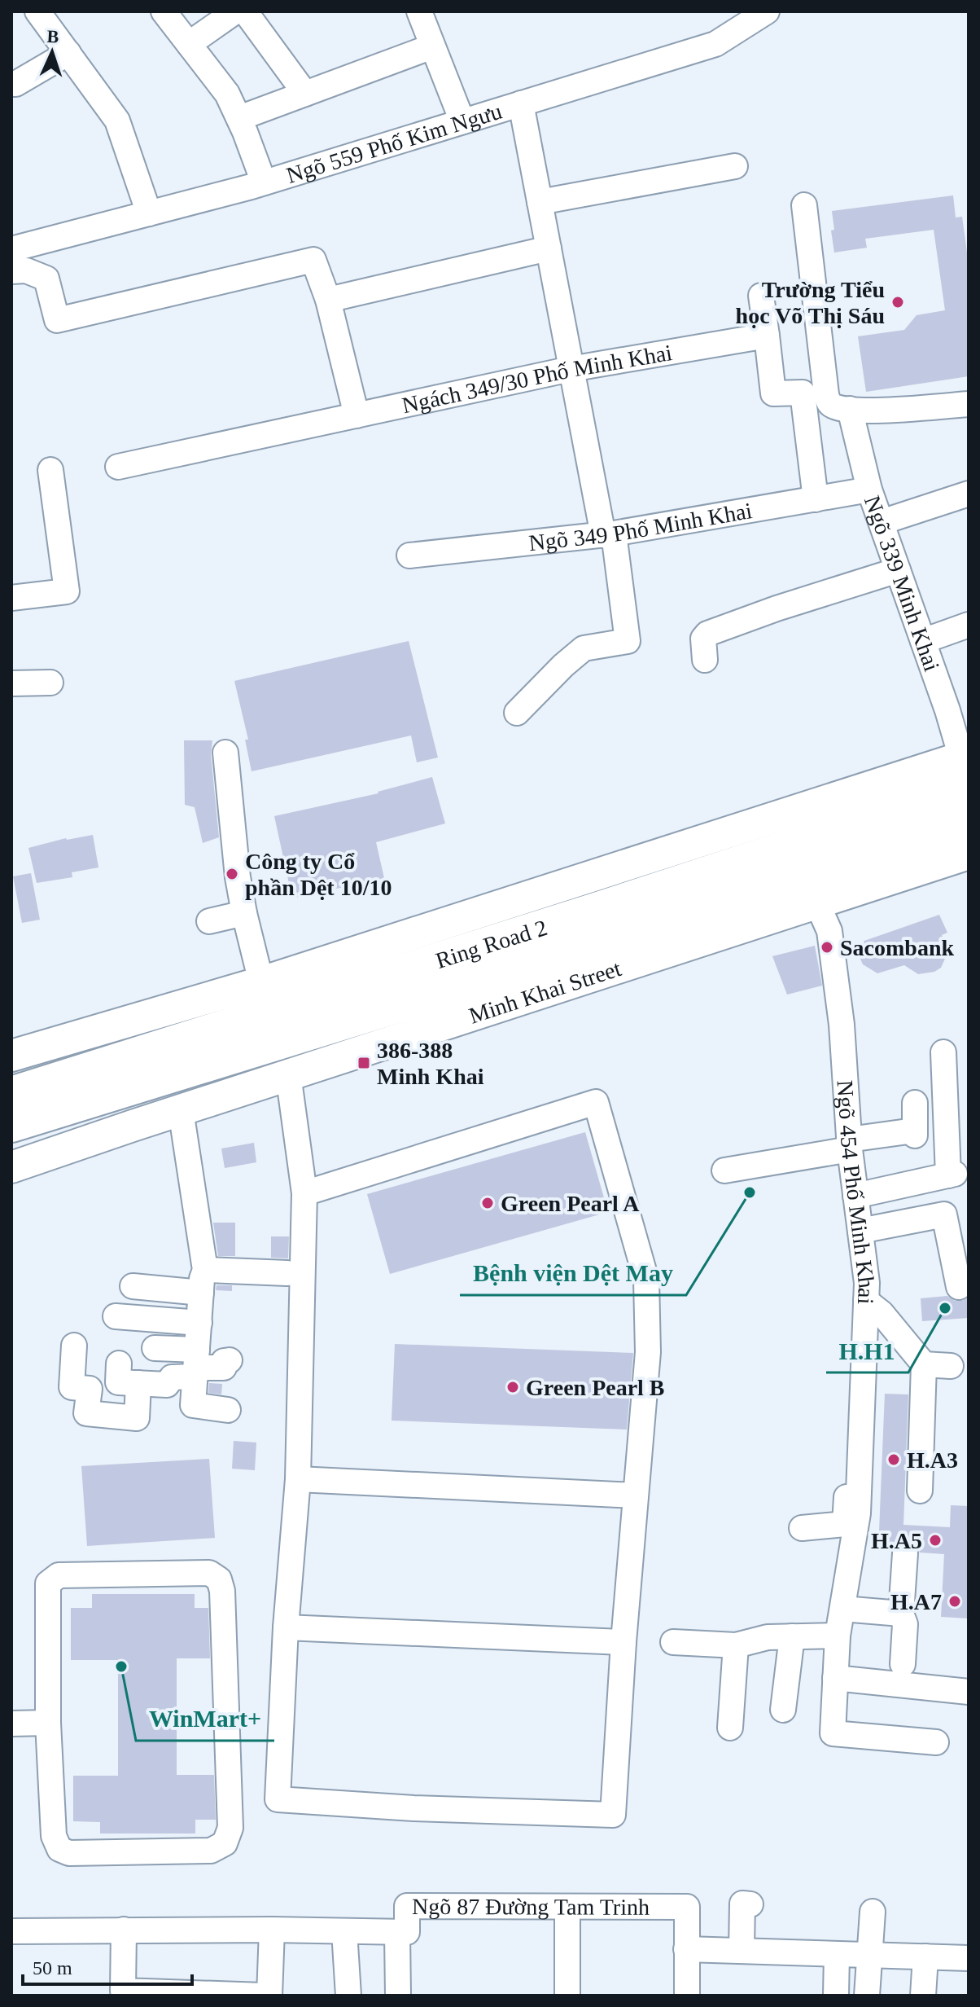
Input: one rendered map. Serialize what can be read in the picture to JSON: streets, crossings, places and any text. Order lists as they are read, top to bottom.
{
  "streets": {
    "highway": ["Ring Road 2"],
    "main road": ["Minh Khai Street"],
    "street": [
      "Ngõ 559 Phố Kim Ngưu",
      "Ngách 349/30 Phố Minh Khai",
      "Ngõ 349 Phố Minh Khai",
      "Ngõ 339 Minh Khai",
      "Ngõ 454 Phố Minh Khai",
      "Ngõ 87 Đường Tam Trinh"
    ]
  },
  "crossings": [
    ["Ngõ 349 Phố Minh Khai", "Ngõ 339 Minh Khai"],
    ["Ngõ 339 Minh Khai", "Ring Road 2"],
    ["Minh Khai Street", "Ngõ 454 Phố Minh Khai"]
  ],
  "places": {
    "other": [
      "Trường Tiểu học Võ Thị Sáu",
      "Công ty Cổ phần Dệt 10/10",
      "Sacombank",
      "Bệnh viện Dệt May",
      "Green Pearl A",
      "H.H1",
      "Green Pearl B",
      "H.A3",
      "H.A5",
      "H.A7",
      "WinMart+"
    ],
    "transit": ["386-388 Minh Khai"]
  },
  "scale_bar": "50 m",
  "north": "top"
}
